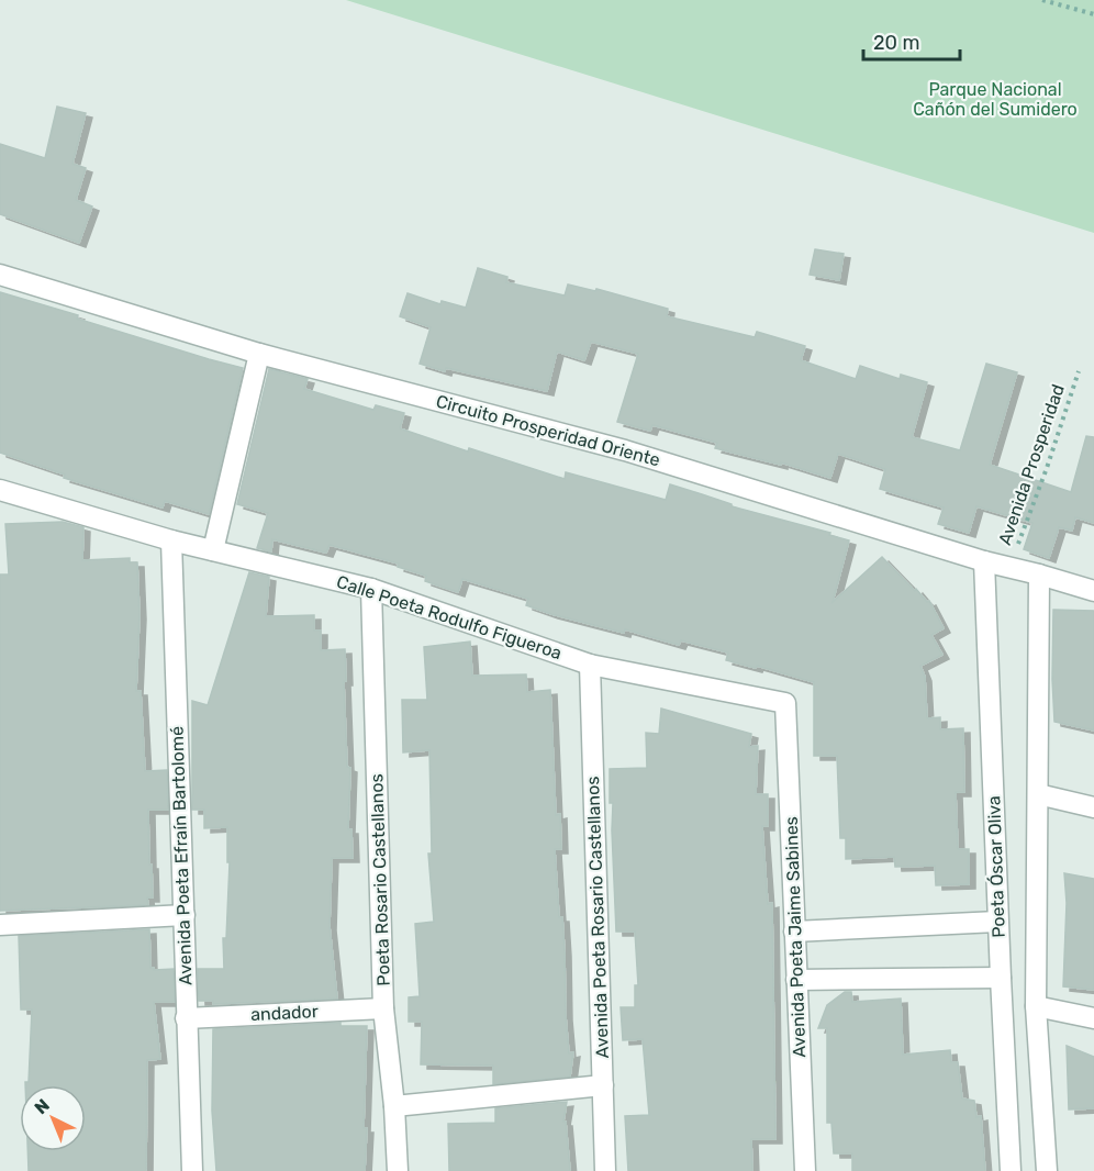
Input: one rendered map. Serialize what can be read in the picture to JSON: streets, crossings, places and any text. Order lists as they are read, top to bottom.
{
  "streets": {
    "street": [
      "Circuito Prosperidad Oriente",
      "Calle Poeta Rodulfo Figueroa",
      "Avenida Poeta Efraín Bartolomé",
      "Poeta Óscar Oliva",
      "Poeta Rosario Castellanos",
      "Avenida Poeta Rosario Castellanos",
      "Avenida Poeta Jaime Sabines",
      "andador"
    ],
    "path": ["Avenida Prosperidad"]
  },
  "crossings": [
    ["Circuito Prosperidad Oriente", "Avenida Prosperidad"],
    ["Circuito Prosperidad Oriente", "Poeta Óscar Oliva"],
    ["Calle Poeta Rodulfo Figueroa", "Avenida Poeta Efraín Bartolomé"],
    ["Calle Poeta Rodulfo Figueroa", "Poeta Rosario Castellanos"],
    ["Calle Poeta Rodulfo Figueroa", "Avenida Poeta Rosario Castellanos"],
    ["Calle Poeta Rodulfo Figueroa", "Avenida Poeta Jaime Sabines"],
    ["Avenida Poeta Efraín Bartolomé", "andador"],
    ["Poeta Rosario Castellanos", "andador"]
  ],
  "parks": ["Parque Nacional Cañón del Sumidero"],
  "scale_bar": "20 m",
  "north": "top left"
}
